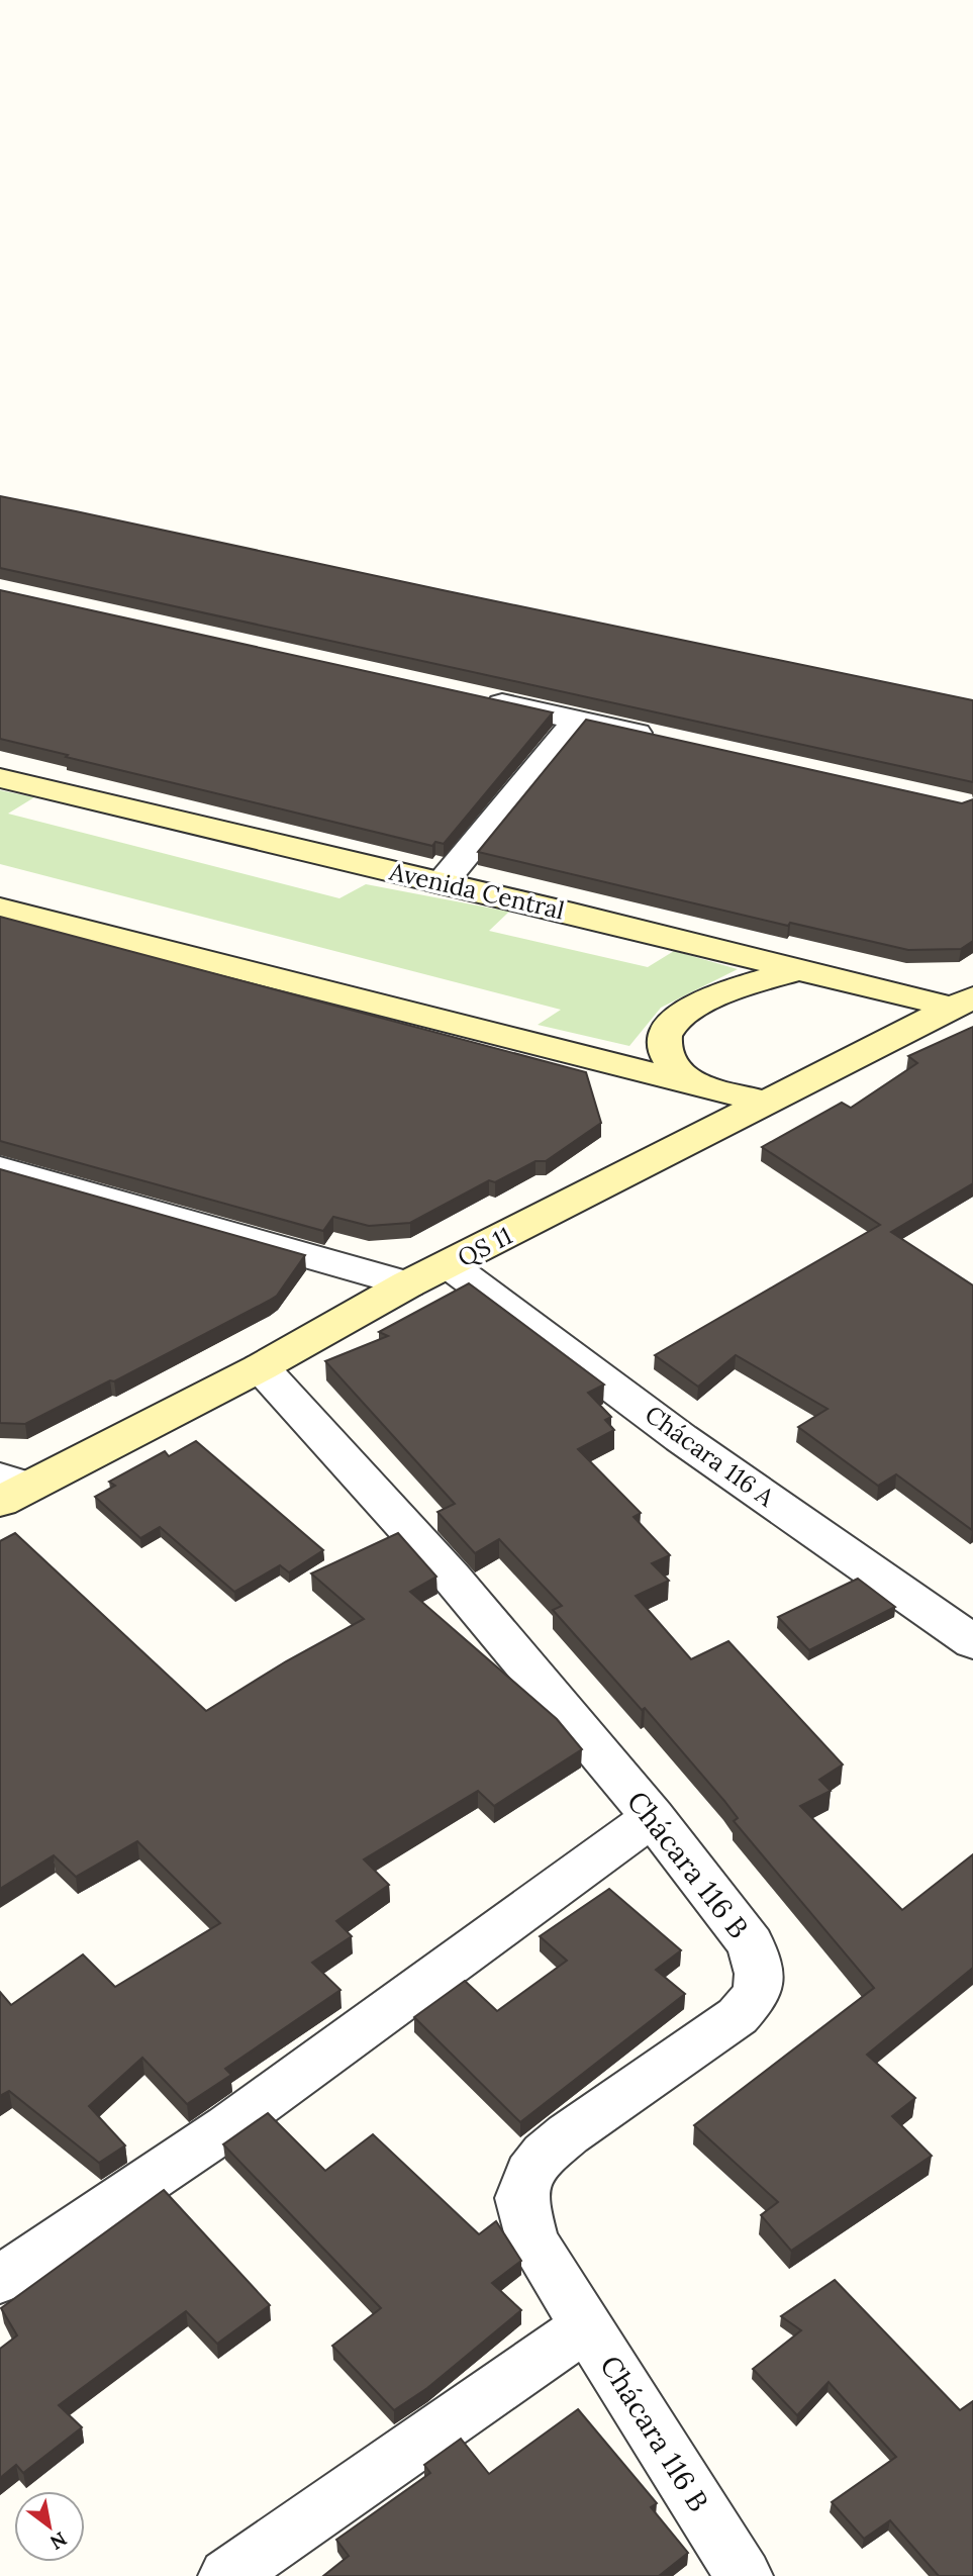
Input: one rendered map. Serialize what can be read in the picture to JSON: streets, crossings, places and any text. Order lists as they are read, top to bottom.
{
  "streets": {
    "street": [
      "Avenida Central",
      "QS 11",
      "Chácara 116 A",
      "Chácara 116 B"
    ]
  },
  "crossings": [
    ["Avenida Central", "QS 11"],
    ["QS 11", "Chácara 116 A"],
    ["QS 11", "Chácara 116 B"]
  ],
  "north": "bottom right"
}
